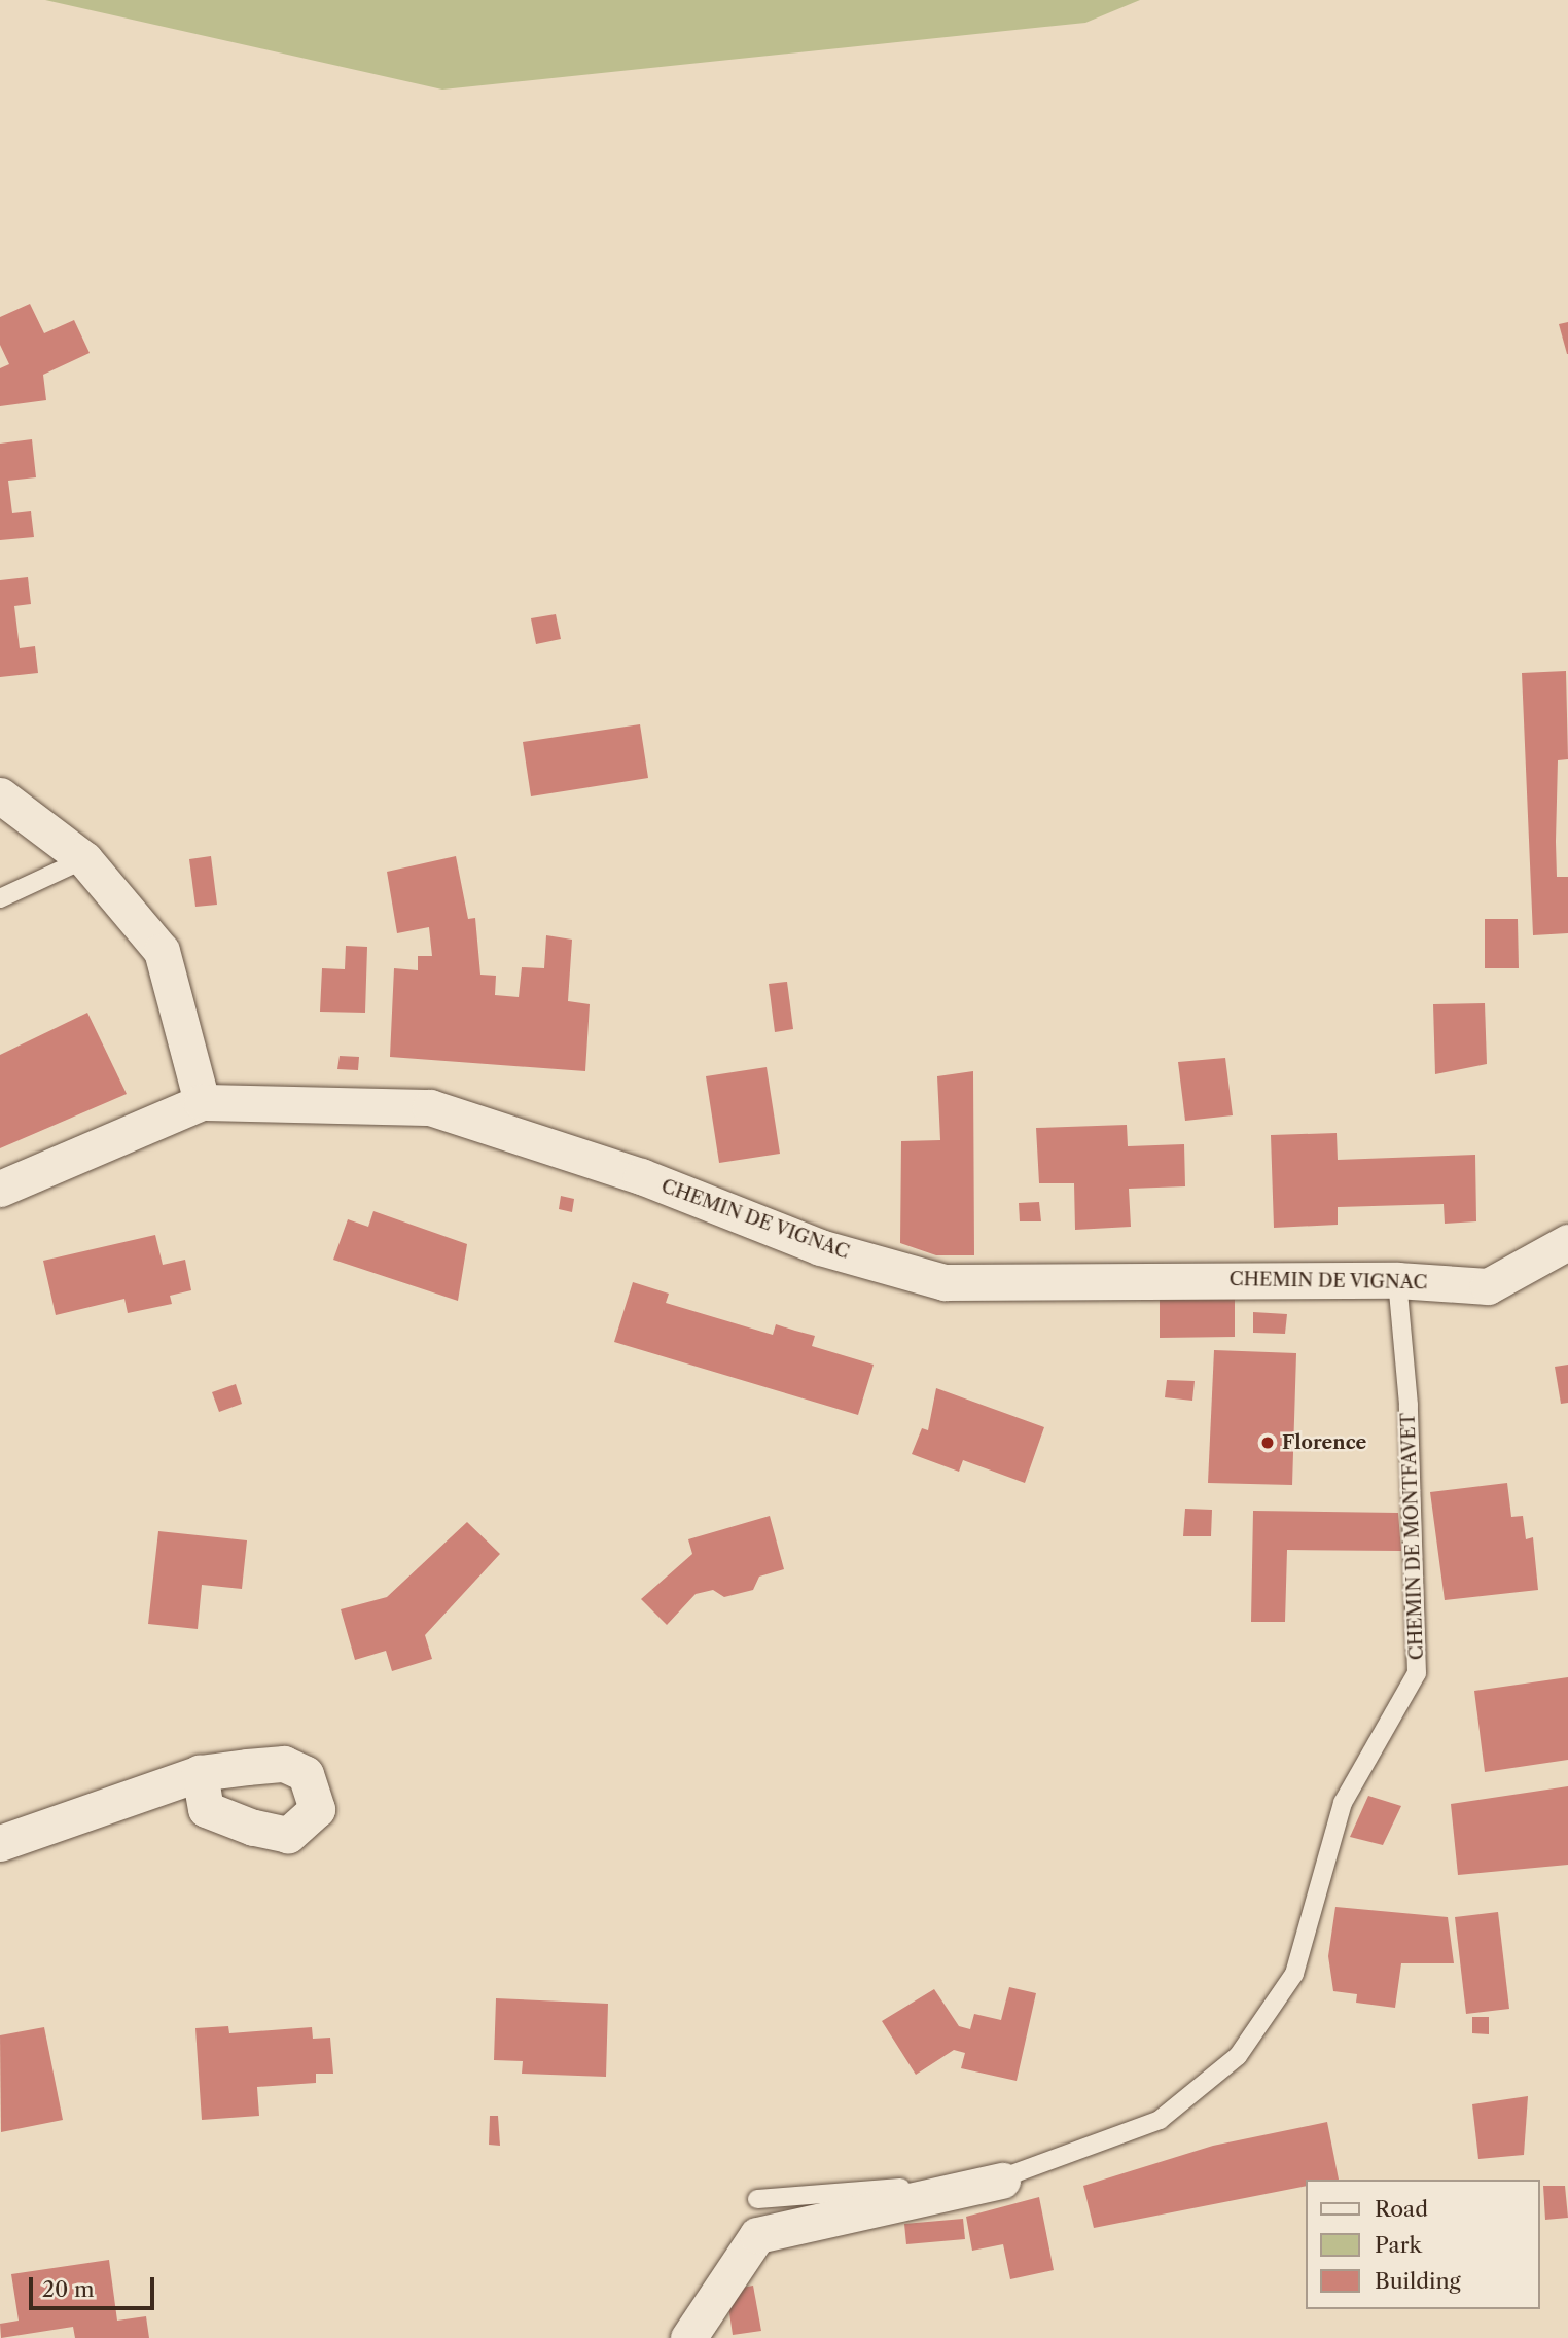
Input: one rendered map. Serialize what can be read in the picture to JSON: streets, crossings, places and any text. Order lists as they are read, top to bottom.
{
  "streets": {
    "street": ["CHEMIN DE VIGNAC"],
    "lane": ["CHEMIN DE MONTFAVET"]
  },
  "crossings": [
    ["CHEMIN DE VIGNAC", "CHEMIN DE MONTFAVET"]
  ],
  "places": ["Florence"],
  "legend": ["Road", "Park", "Building"],
  "scale_bar": "20 m"
}
